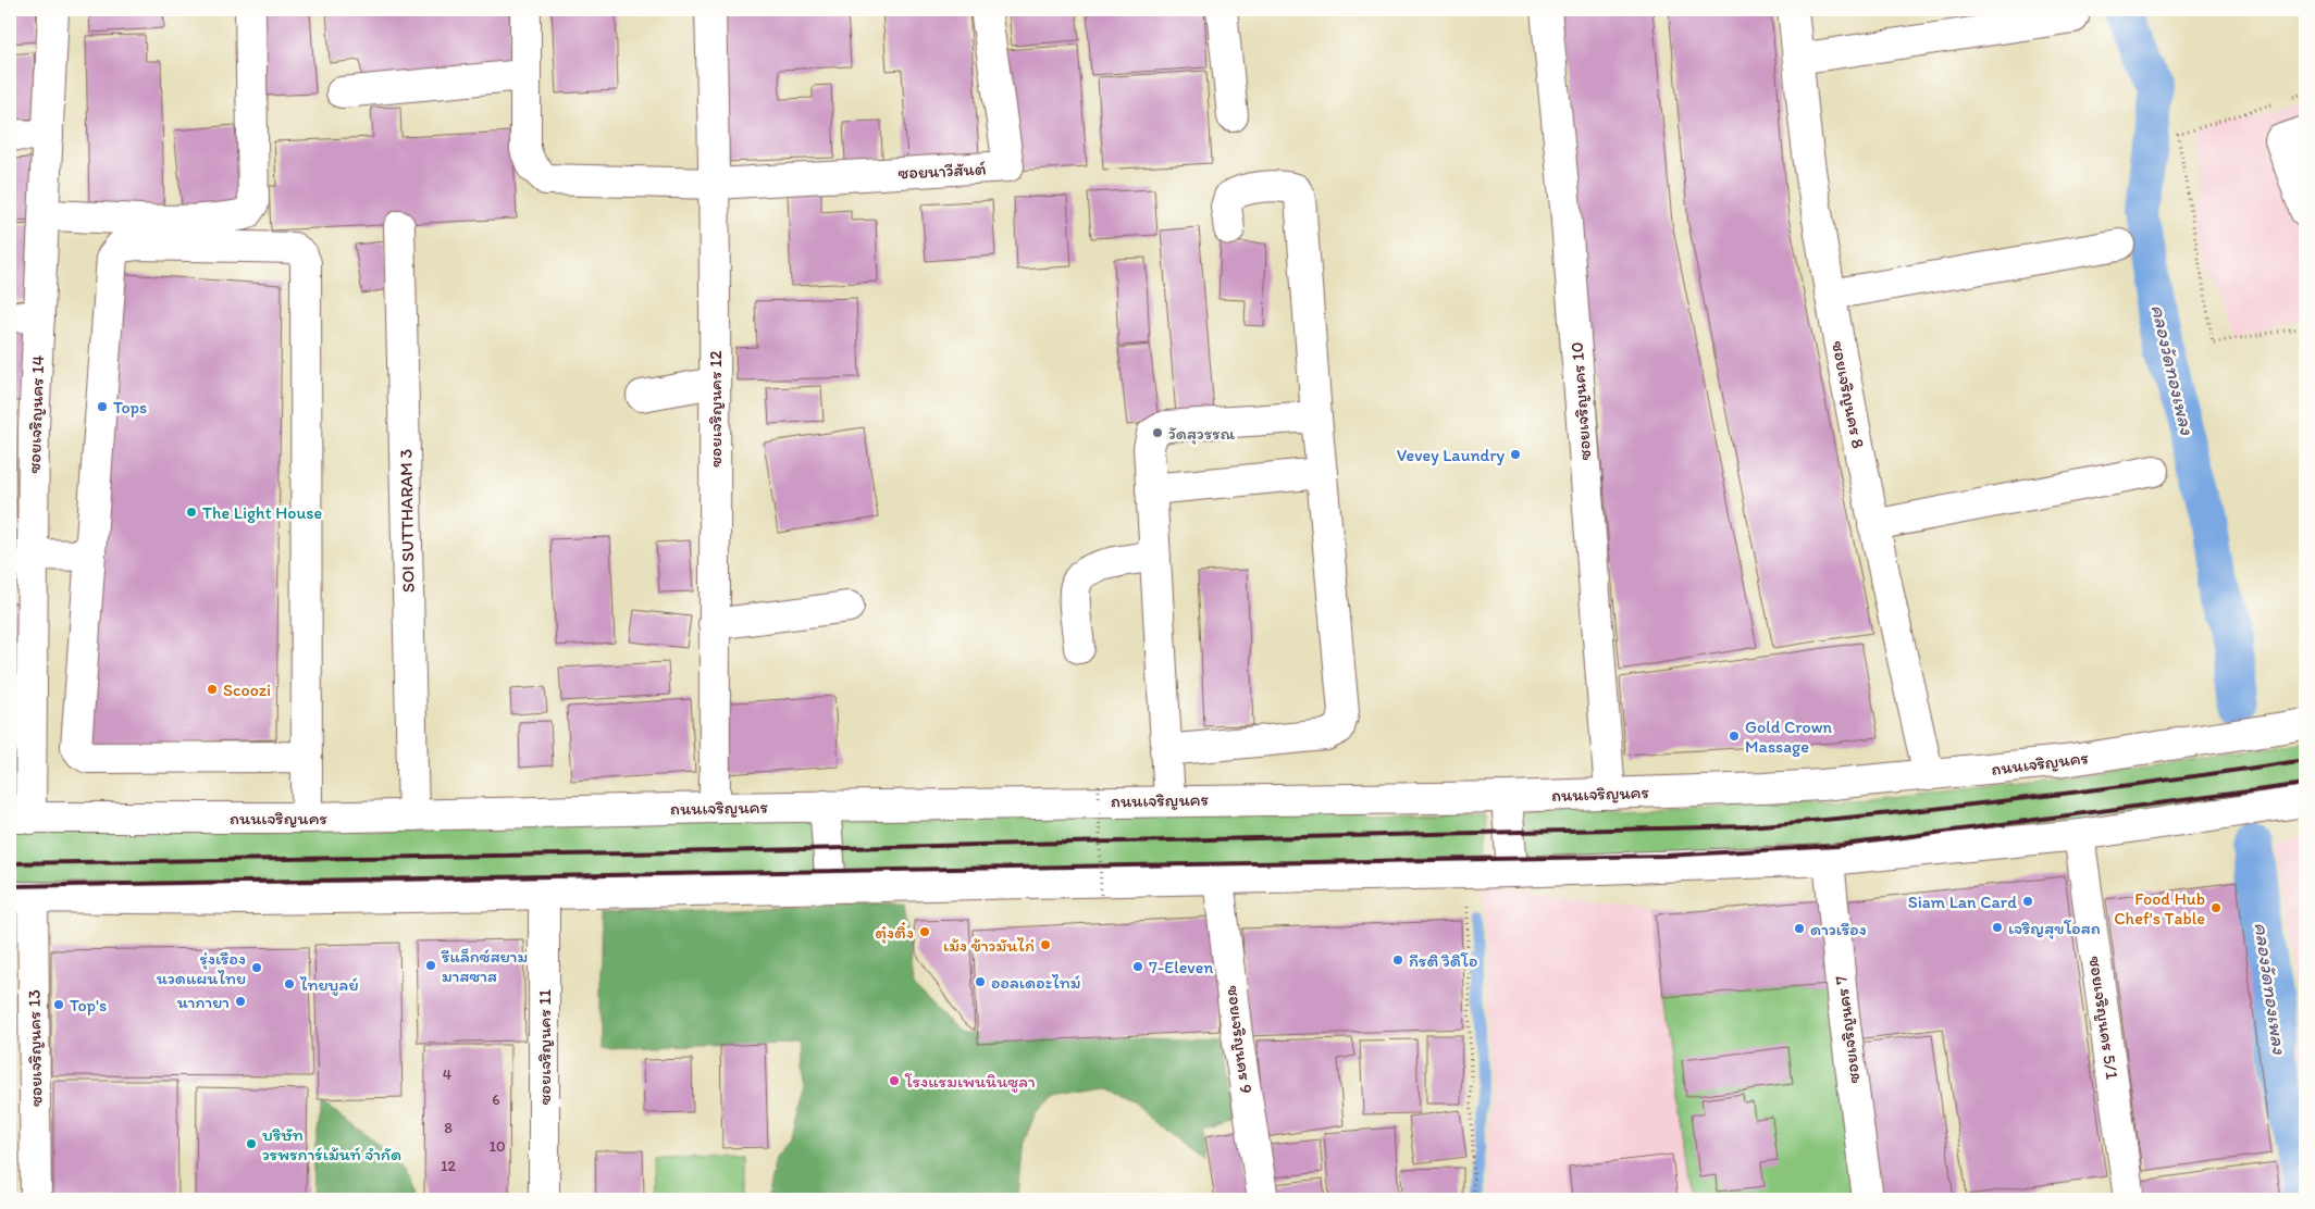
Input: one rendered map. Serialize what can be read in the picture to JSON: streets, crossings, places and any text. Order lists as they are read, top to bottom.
{
  "streets": {
    "street": [
      "ซอยนาวีสันต์",
      "ซอยเจริญนคร 8",
      "ซอยเจริญนคร 10",
      "ซอยเจริญนคร 12",
      "ซอยเจริญนคร 14",
      "SOI SUTTHARAM 3",
      "ถนนเจริญนคร",
      "ซอยเจริญนคร 5/1",
      "ซอยเจริญนคร 7",
      "ซอยเจริญนคร 9",
      "ซอยเจริญนคร 11",
      "ซอยเจริญนคร 13"
    ]
  },
  "crossings": [
    ["ซอยนาวีสันต์", "ซอยเจริญนคร 12"],
    ["ซอยเจริญนคร 8", "ถนนเจริญนคร"],
    ["ซอยเจริญนคร 10", "ถนนเจริญนคร"],
    ["ซอยเจริญนคร 12", "ถนนเจริญนคร"],
    ["ซอยเจริญนคร 14", "ถนนเจริญนคร"],
    ["SOI SUTTHARAM 3", "ถนนเจริญนคร"]
  ],
  "water": ["คลองวัดทองเพลง"],
  "places": [
    "Tops",
    "วัดสุวรรณ",
    "Vevey Laundry",
    "The Light House",
    "Scoozi",
    "Gold Crown Massage",
    "Siam Lan Card",
    "Food Hub Chef's Table",
    "เจริญสุขโอสถ",
    "ดาวเรือง",
    "ตุ๋งติ๋ง",
    "เม้ง ข้าวมันไก่",
    "กีรติ วิดิโอ",
    "รีแล็กซ์สยาม มาสซาส",
    "7-Eleven",
    "รุ่งเรือง นวดแผนไทย",
    "ออลเดอะไทม์",
    "ไทยบูลย์",
    "นากายา",
    "Top's",
    "โรงแรมเพนนินซูลา",
    "บริษัท วรพรการ์เม้นท์ จำกัด"
  ],
  "house_numbers": [
    "4",
    "6",
    "8",
    "10",
    "12"
  ]
}
